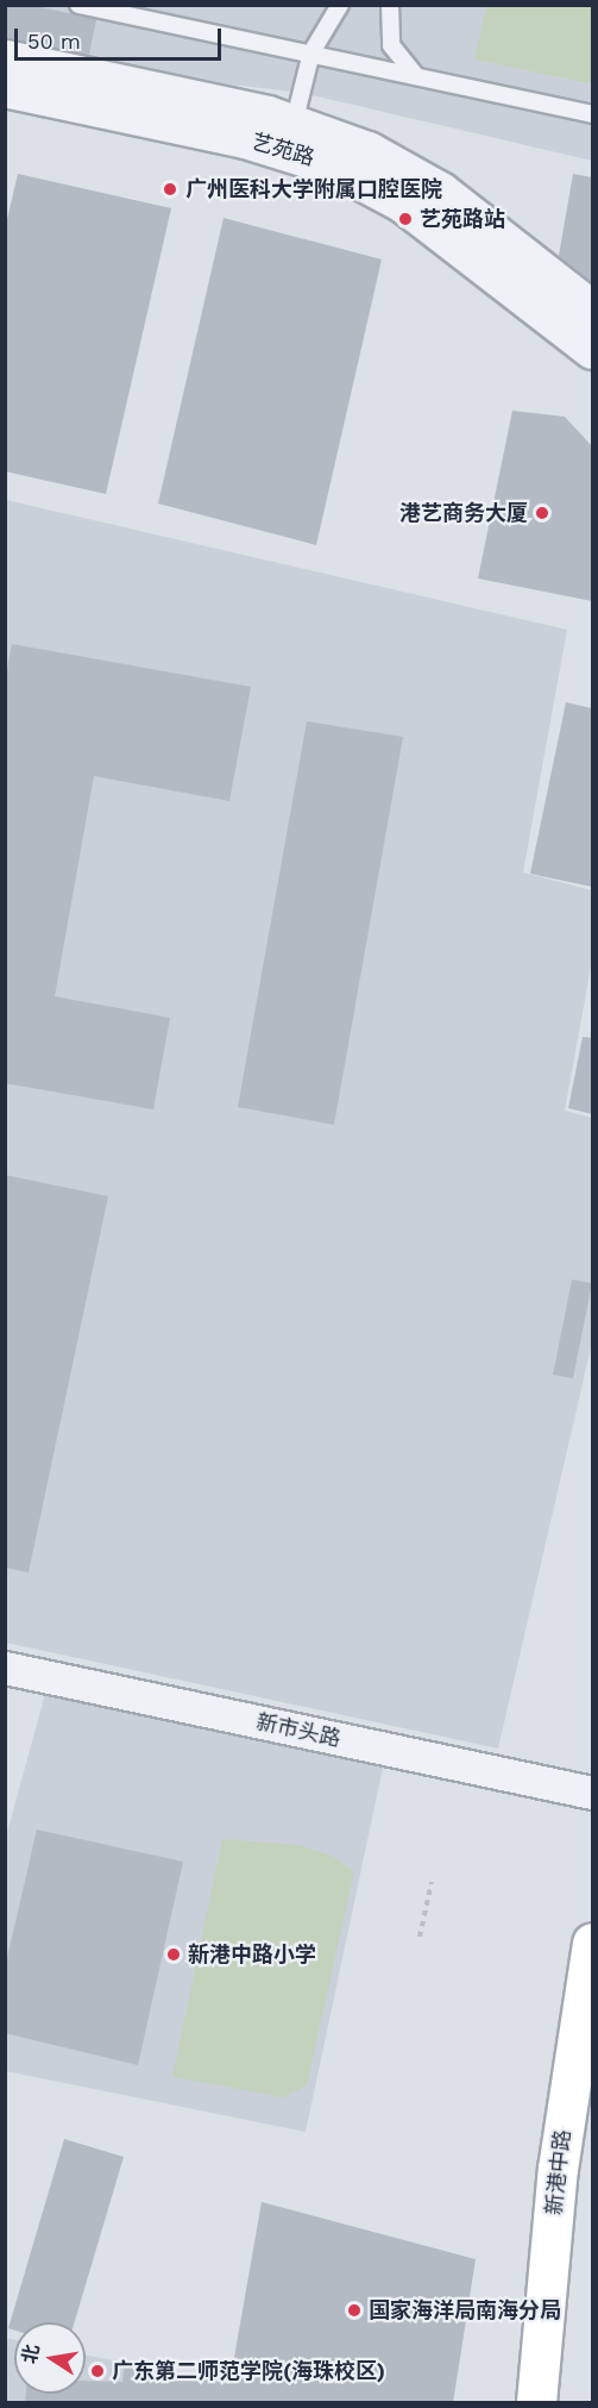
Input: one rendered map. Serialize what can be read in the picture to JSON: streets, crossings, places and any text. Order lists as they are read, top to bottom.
{
  "streets": {
    "main road": ["新港中路"],
    "street": ["艺苑路", "新市头路"]
  },
  "places": [
    "广州医科大学附属口腔医院",
    "艺苑路站",
    "港艺商务大厦",
    "新港中路小学",
    "国家海洋局南海分局",
    "广东第二师范学院(海珠校区)"
  ],
  "scale_bar": "50 m",
  "north": "left"
}
